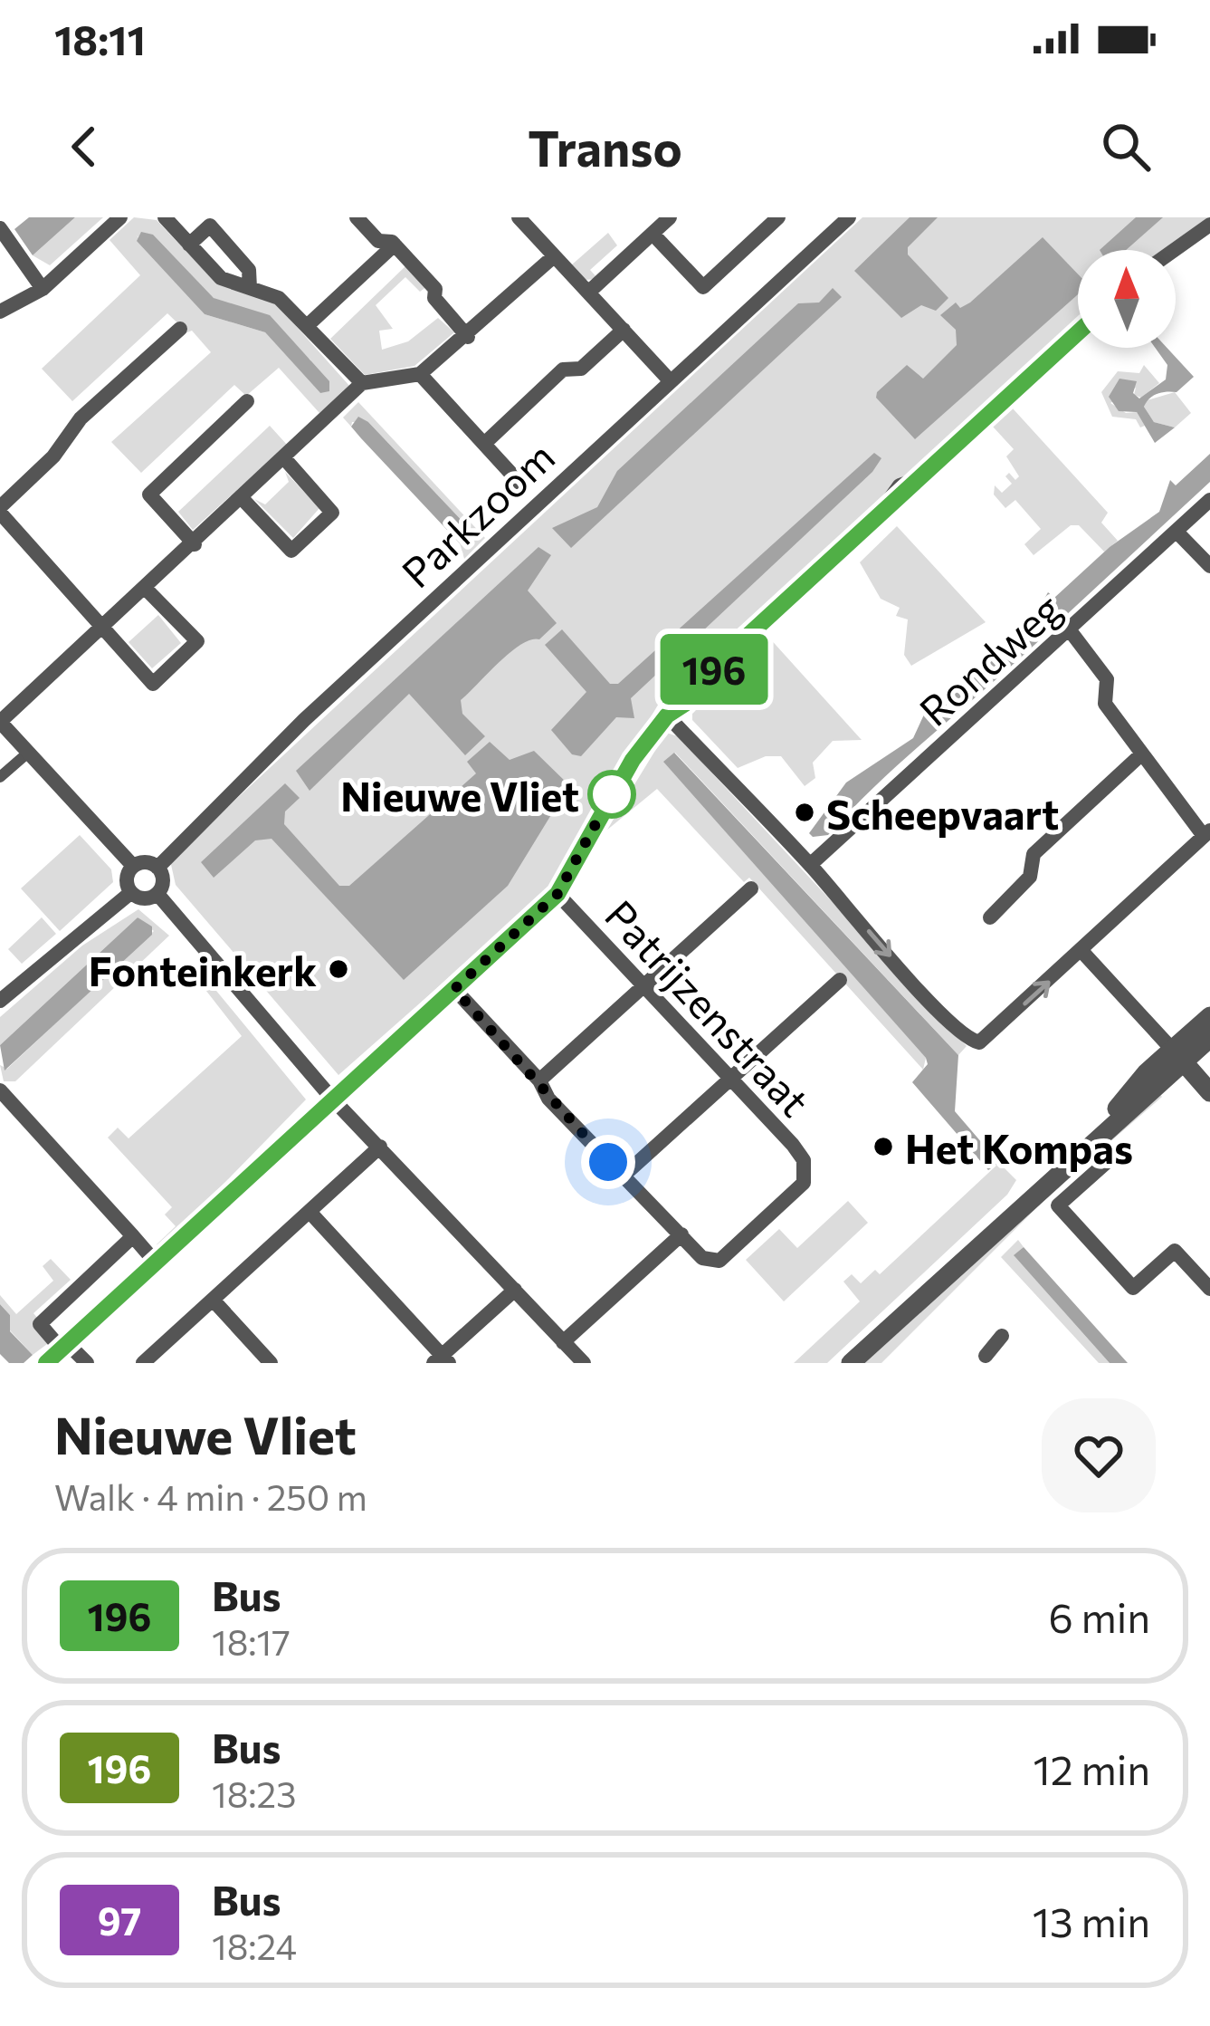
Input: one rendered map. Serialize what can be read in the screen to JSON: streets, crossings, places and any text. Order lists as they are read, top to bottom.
{
  "streets": {
    "street": ["Parkzoom", "Rondweg", "Patrijzenstraat"]
  },
  "places": [
    "Nieuwe Vliet",
    "Scheepvaart",
    "Fonteinkerk",
    "Het Kompas"
  ],
  "lines": ["bus line 196"],
  "north": "top",
  "page": {
    "status": "18:11",
    "header": "Transo",
    "on_map": "196",
    "heading": ["Nieuwe Vliet", "Walk · 4 min · 250 m"],
    "list": [
      {
        "mark": "196",
        "name": "Bus",
        "note": "18:17",
        "value": "6 min"
      },
      {
        "mark": "196",
        "name": "Bus",
        "note": "18:23",
        "value": "12 min"
      },
      {
        "mark": "97",
        "name": "Bus",
        "note": "18:24",
        "value": "13 min"
      }
    ]
  }
}
